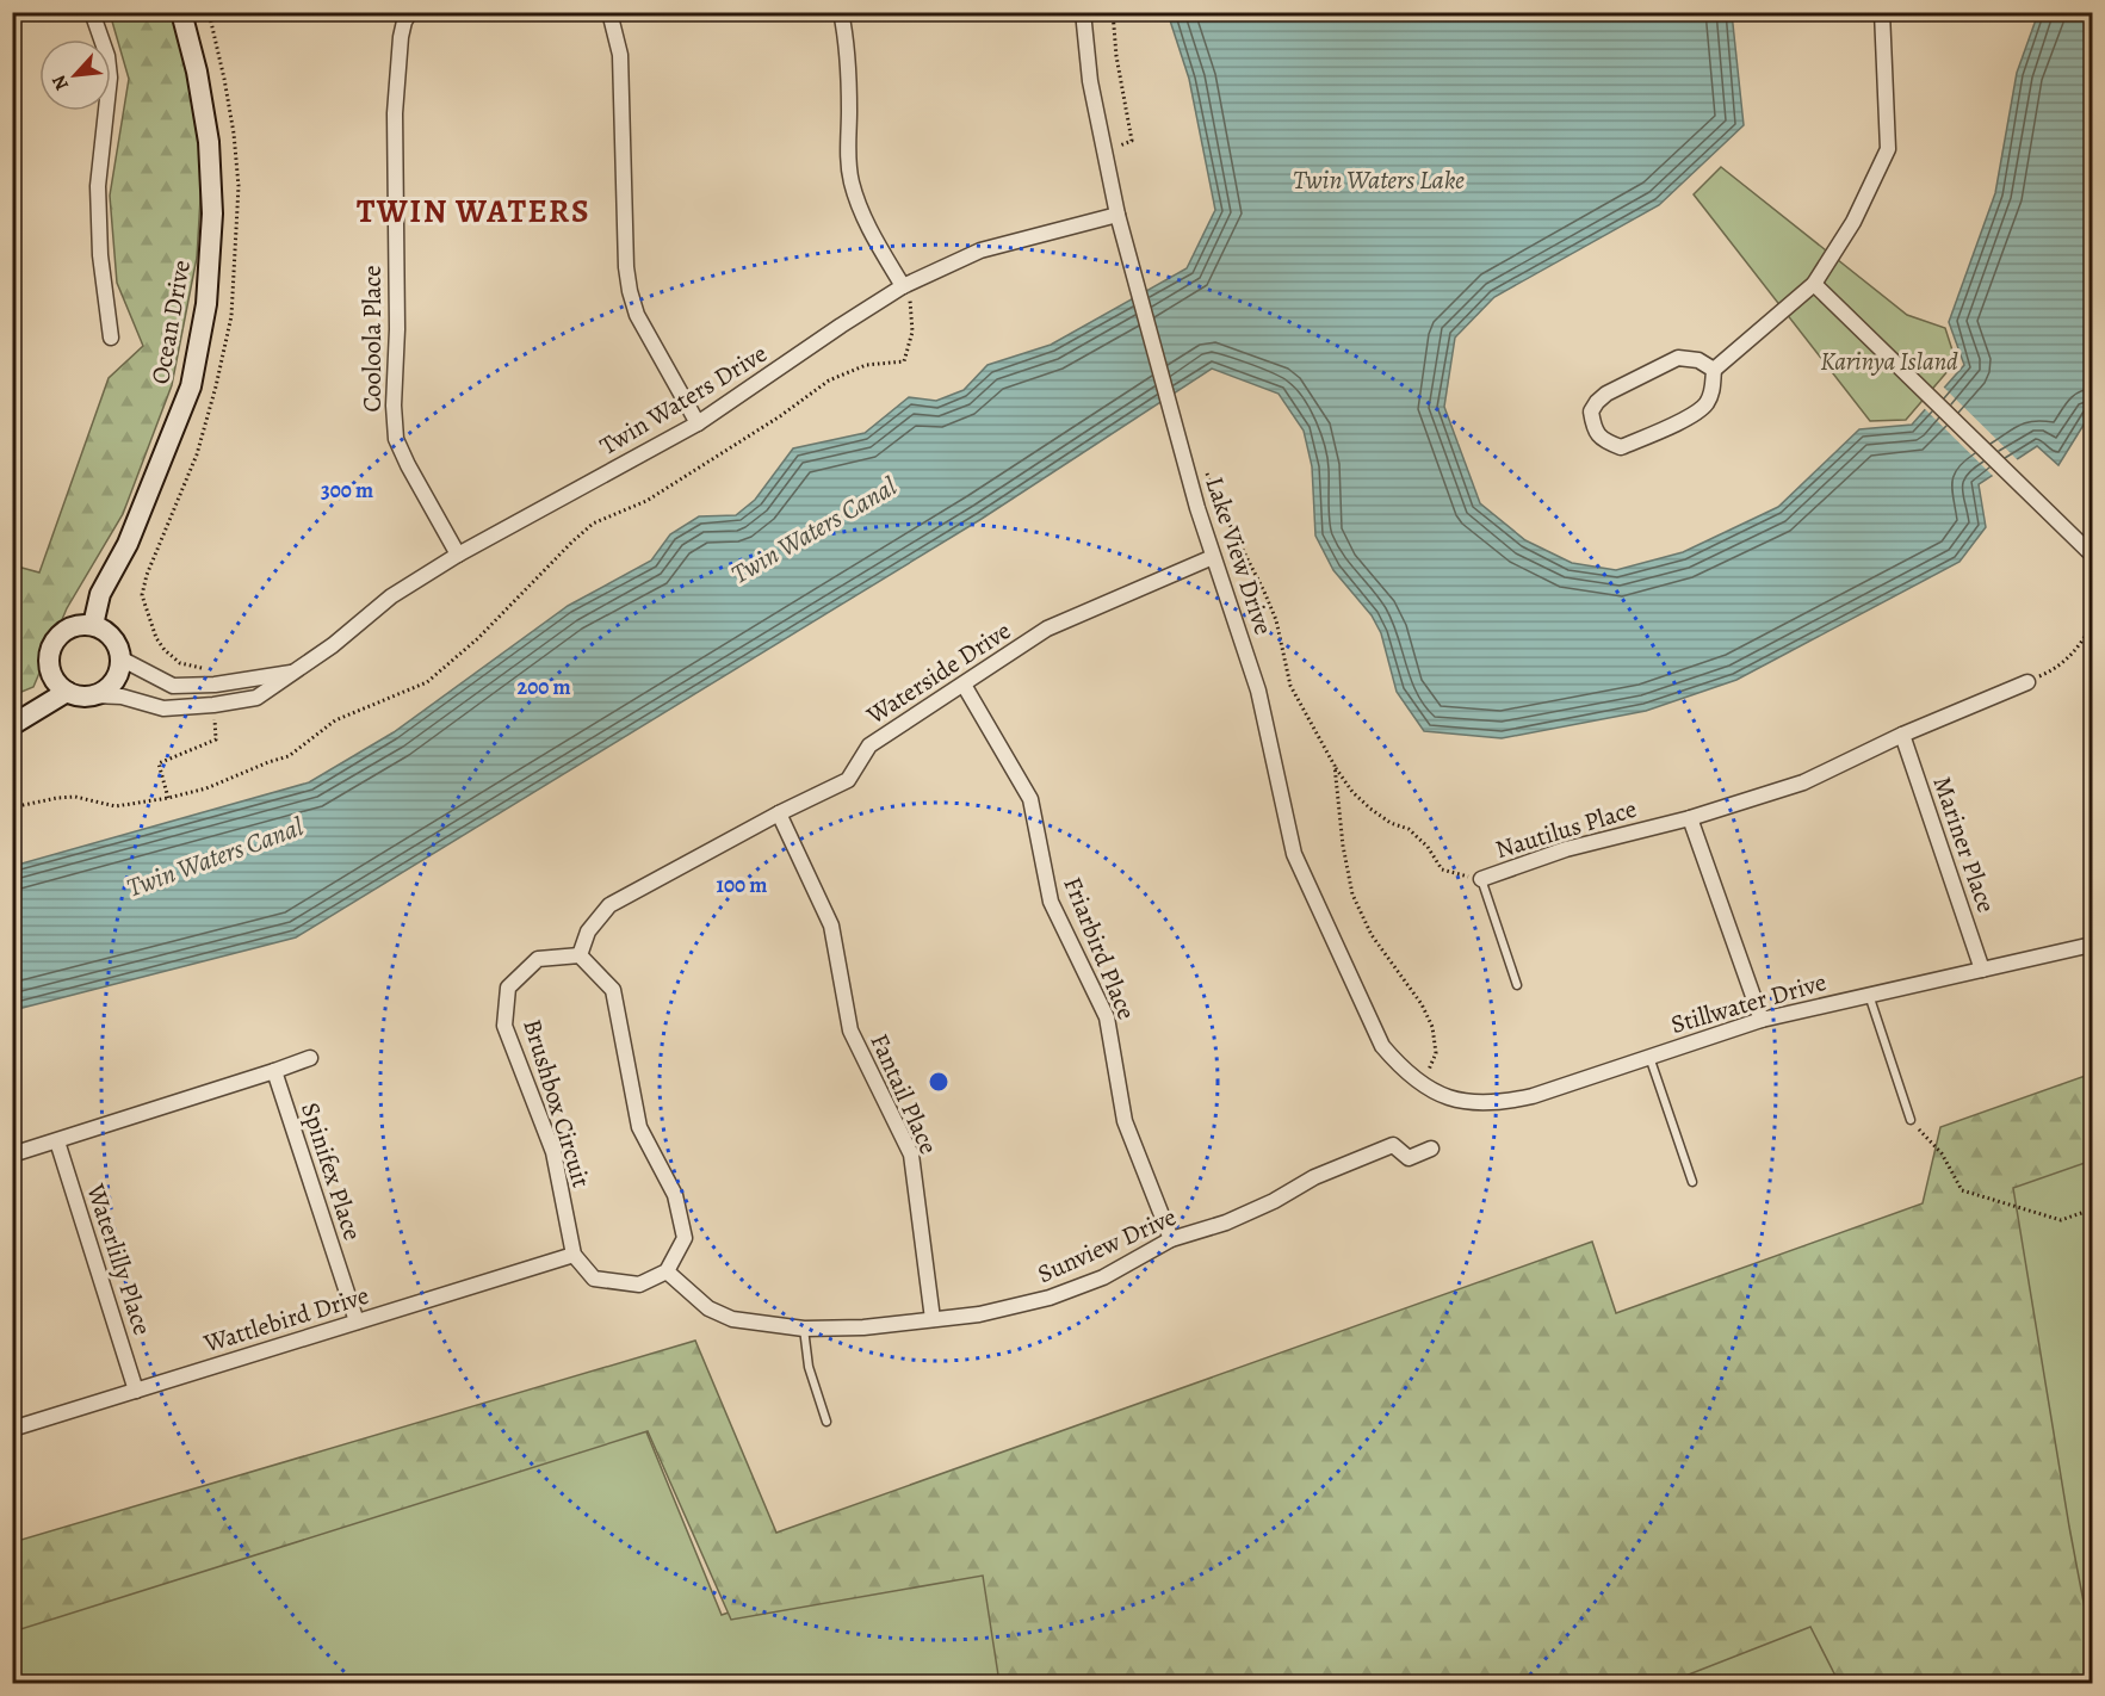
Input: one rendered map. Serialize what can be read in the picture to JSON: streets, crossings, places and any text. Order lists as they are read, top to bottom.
{
  "streets": {
    "street": [
      "Ocean Drive",
      "Cooloola Place",
      "Twin Waters Drive",
      "Lake View Drive",
      "Waterside Drive",
      "Nautilus Place",
      "Mariner Place",
      "Friarbird Place",
      "Stillwater Drive",
      "Fantail Place",
      "Brushbox Circuit",
      "Spinifex Place",
      "Sunview Drive",
      "Waterlilly Place",
      "Wattlebird Drive"
    ]
  },
  "crossings": [
    ["Ocean Drive", "Twin Waters Drive"],
    ["Cooloola Place", "Twin Waters Drive"],
    ["Twin Waters Drive", "Lake View Drive"],
    ["Lake View Drive", "Waterside Drive"],
    ["Lake View Drive", "Stillwater Drive"],
    ["Waterside Drive", "Friarbird Place"],
    ["Waterside Drive", "Fantail Place"],
    ["Waterside Drive", "Brushbox Circuit"],
    ["Nautilus Place", "Mariner Place"],
    ["Mariner Place", "Stillwater Drive"],
    ["Friarbird Place", "Sunview Drive"],
    ["Fantail Place", "Sunview Drive"],
    ["Brushbox Circuit", "Wattlebird Drive"],
    ["Spinifex Place", "Wattlebird Drive"],
    ["Waterlilly Place", "Wattlebird Drive"]
  ],
  "districts": ["TWIN WATERS"],
  "water": ["Twin Waters Lake", "Twin Waters Canal"],
  "parks": ["Karinya Island"],
  "north": "bottom left",
  "rings": ["300 m", "200 m", "100 m"]
}
